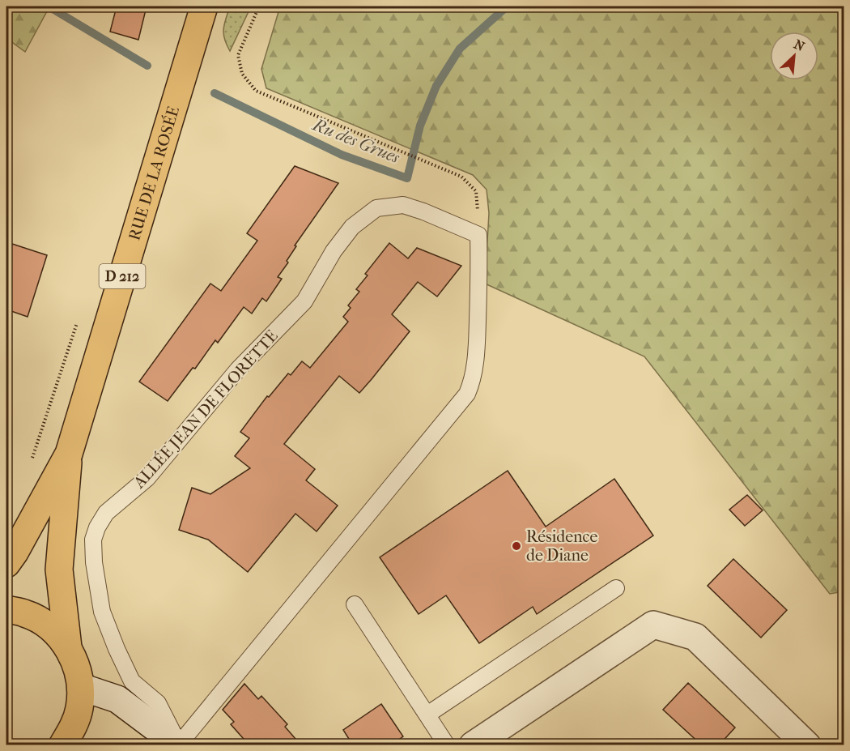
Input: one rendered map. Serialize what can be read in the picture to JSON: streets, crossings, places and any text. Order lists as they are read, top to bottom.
{
  "streets": {
    "main road": ["RUE DE LA ROSÉE", "D 212"],
    "lane": ["ALLÉE JEAN DE FLORETTE"]
  },
  "water": ["Ru des Grues"],
  "places": ["Résidence de Diane"],
  "north": "top right"
}
